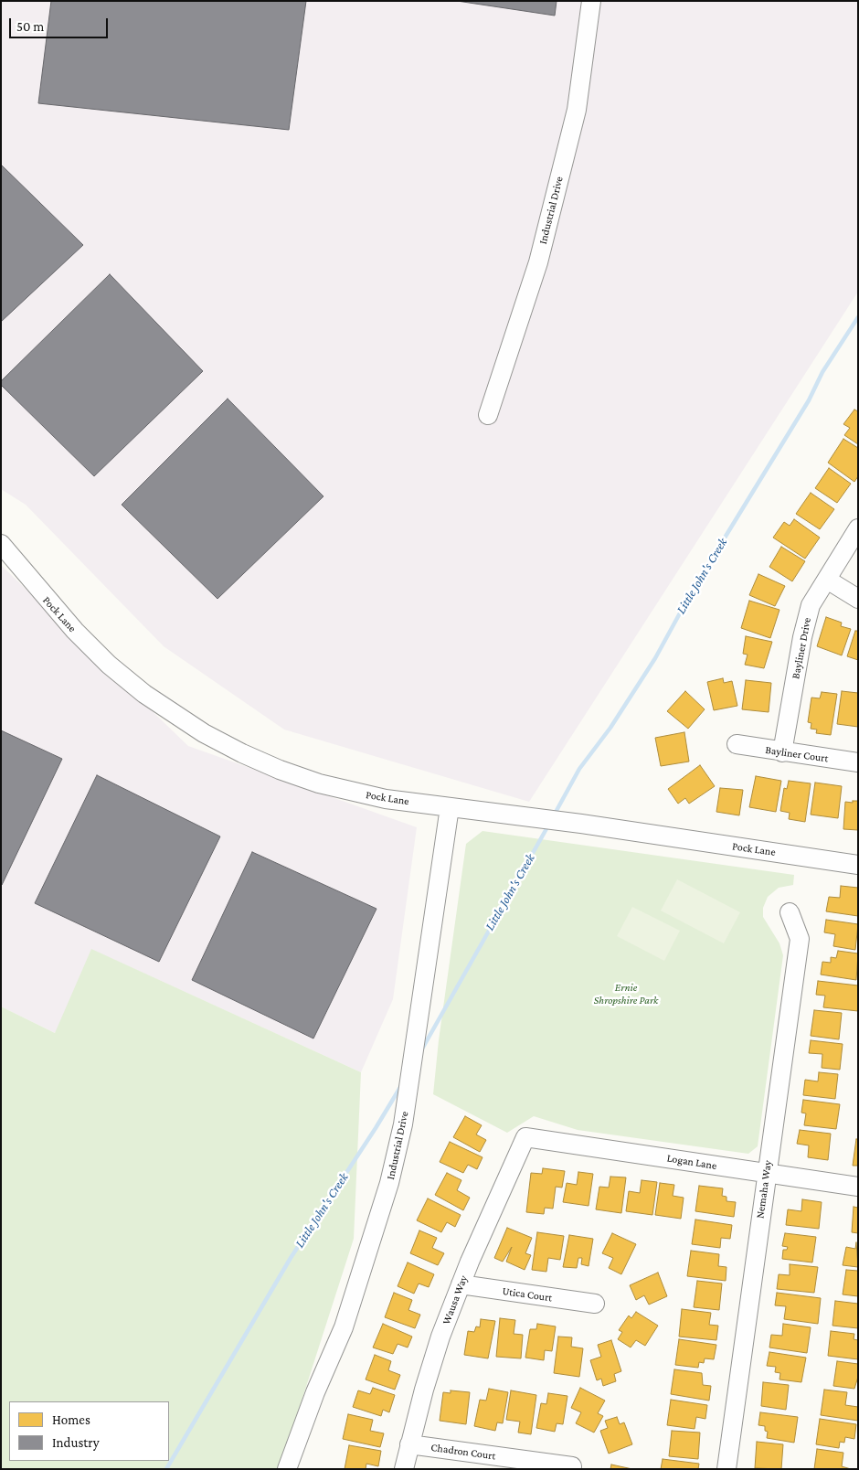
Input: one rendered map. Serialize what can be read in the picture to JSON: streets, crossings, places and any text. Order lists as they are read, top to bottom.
{
  "streets": {
    "street": [
      "Industrial Drive",
      "Pock Lane",
      "Bayliner Drive",
      "Bayliner Court",
      "Logan Lane",
      "Nemaha Way",
      "Utica Court",
      "Wausa Way",
      "Chadron Court"
    ]
  },
  "crossings": [
    ["Industrial Drive", "Pock Lane"],
    ["Bayliner Drive", "Bayliner Court"],
    ["Logan Lane", "Nemaha Way"],
    ["Logan Lane", "Wausa Way"],
    ["Utica Court", "Wausa Way"],
    ["Wausa Way", "Chadron Court"]
  ],
  "water": ["Little John's Creek"],
  "parks": ["Ernie Shropshire Park"],
  "legend": ["Homes", "Industry"],
  "scale_bar": "50 m"
}
